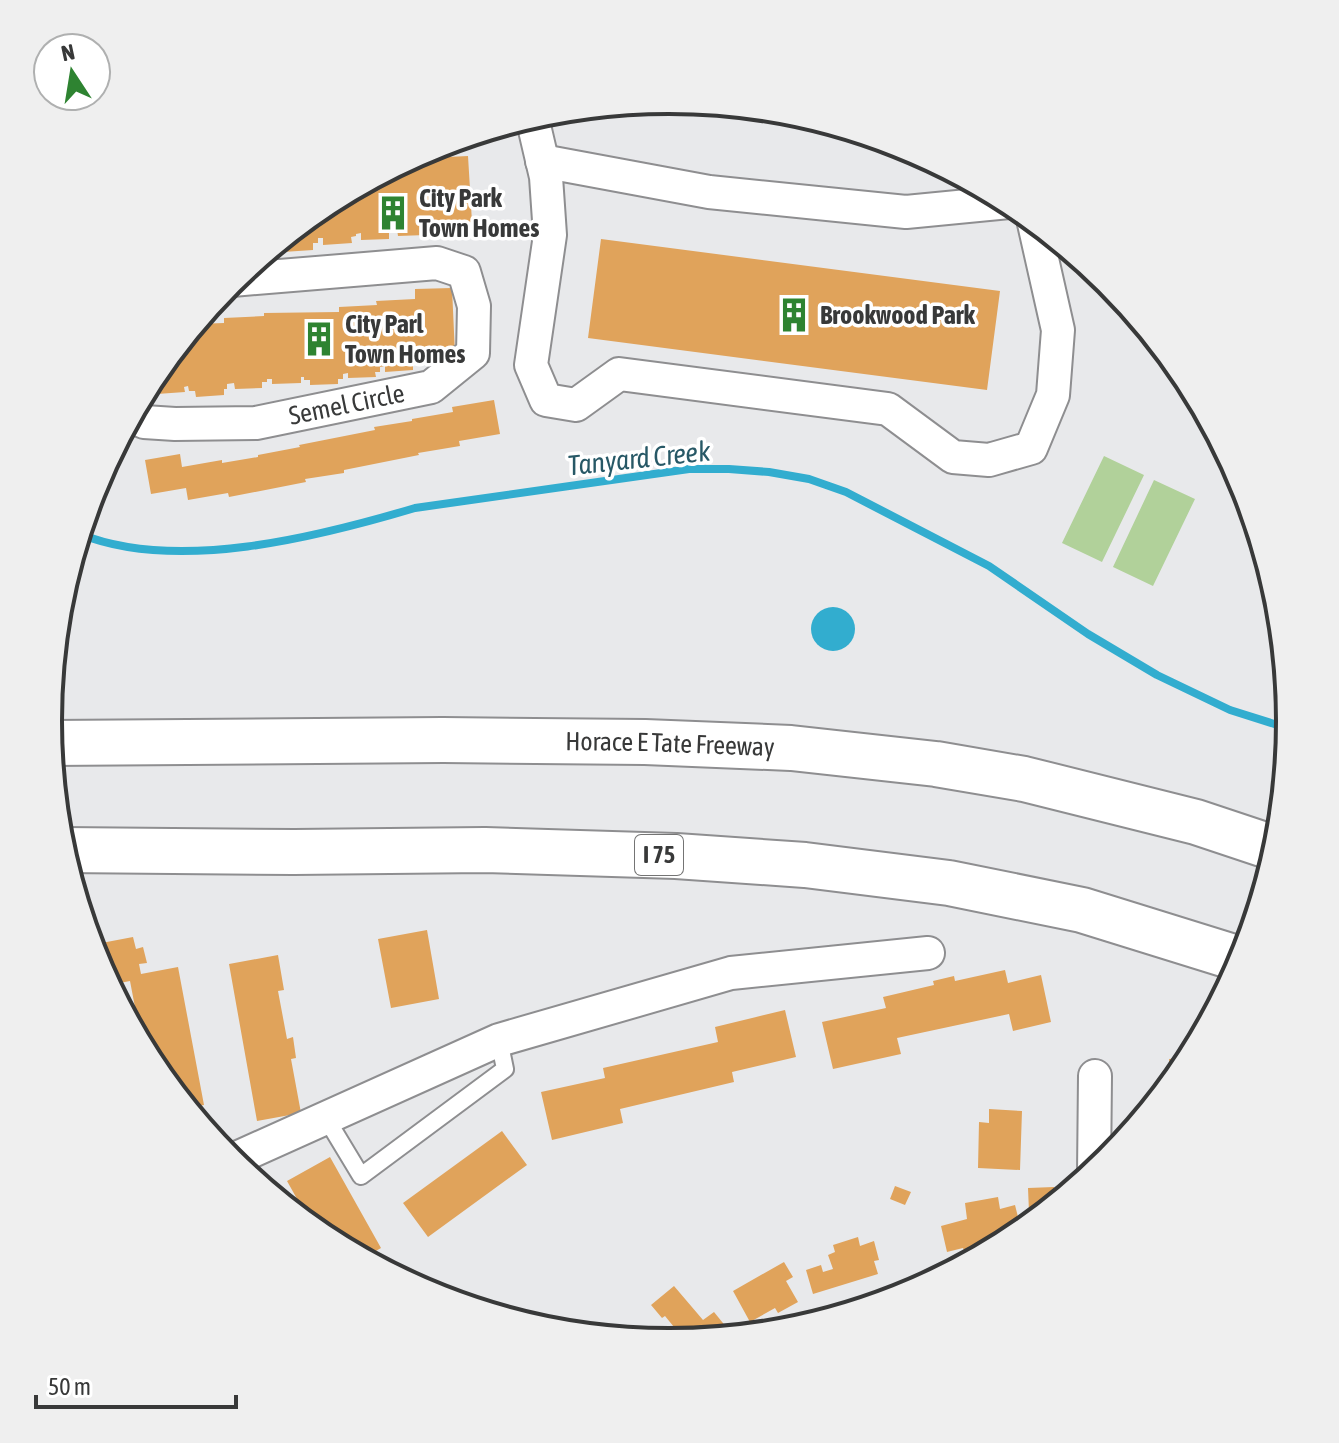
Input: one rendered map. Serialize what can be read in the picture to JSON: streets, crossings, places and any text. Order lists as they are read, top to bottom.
{
  "streets": {
    "highway": ["Horace E Tate Freeway", "I 75"],
    "street": ["Semel Circle"]
  },
  "water": ["Tanyard Creek"],
  "places": {
    "building": ["City Park Town Homes", "Brookwood Park", "City Parl Town Homes"]
  },
  "scale_bar": "50 m",
  "north": "top"
}
